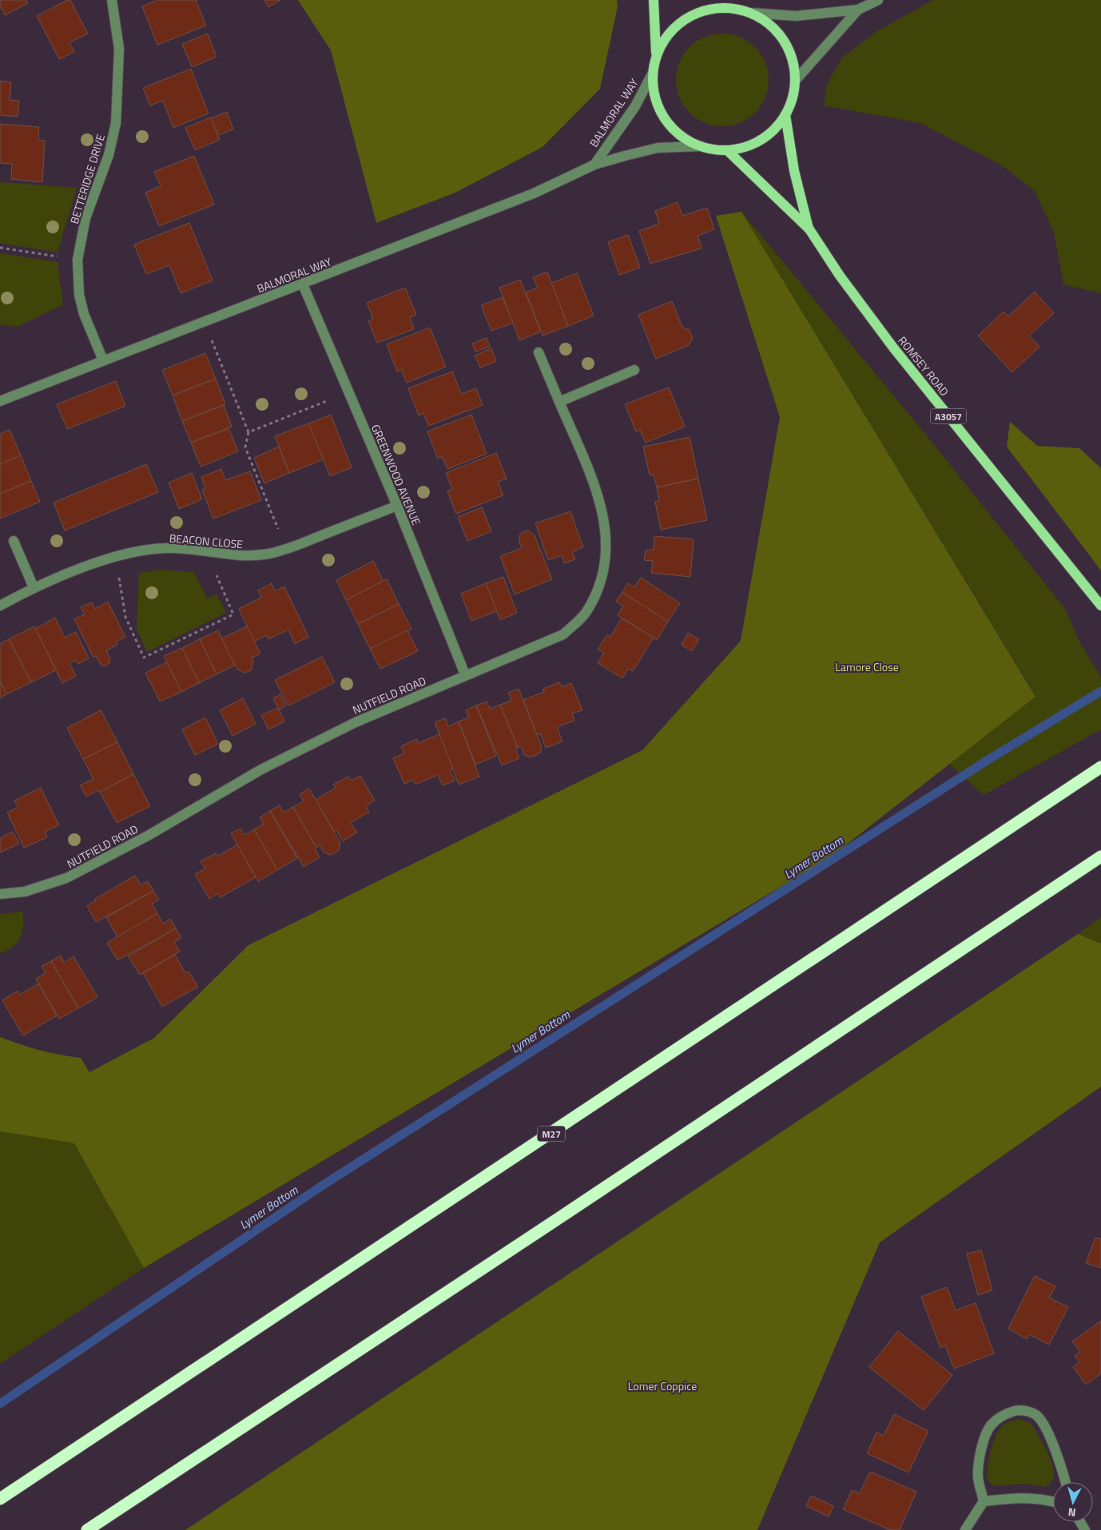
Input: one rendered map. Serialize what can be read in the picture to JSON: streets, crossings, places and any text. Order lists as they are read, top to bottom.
{
  "streets": {
    "highway": ["M27"],
    "main road": ["ROMSEY ROAD", "A3057"],
    "street": [
      "BALMORAL WAY",
      "BETTERIDGE DRIVE",
      "GREENWOOD AVENUE",
      "BEACON CLOSE",
      "NUTFIELD ROAD"
    ]
  },
  "crossings": [
    ["BALMORAL WAY", "BETTERIDGE DRIVE"],
    ["BALMORAL WAY", "ROMSEY ROAD"],
    ["BALMORAL WAY", "GREENWOOD AVENUE"],
    ["GREENWOOD AVENUE", "BEACON CLOSE"],
    ["GREENWOOD AVENUE", "NUTFIELD ROAD"]
  ],
  "water": ["Lymer Bottom"],
  "parks": ["Lamore Close", "Lomer Coppice"],
  "north": "bottom"
}
